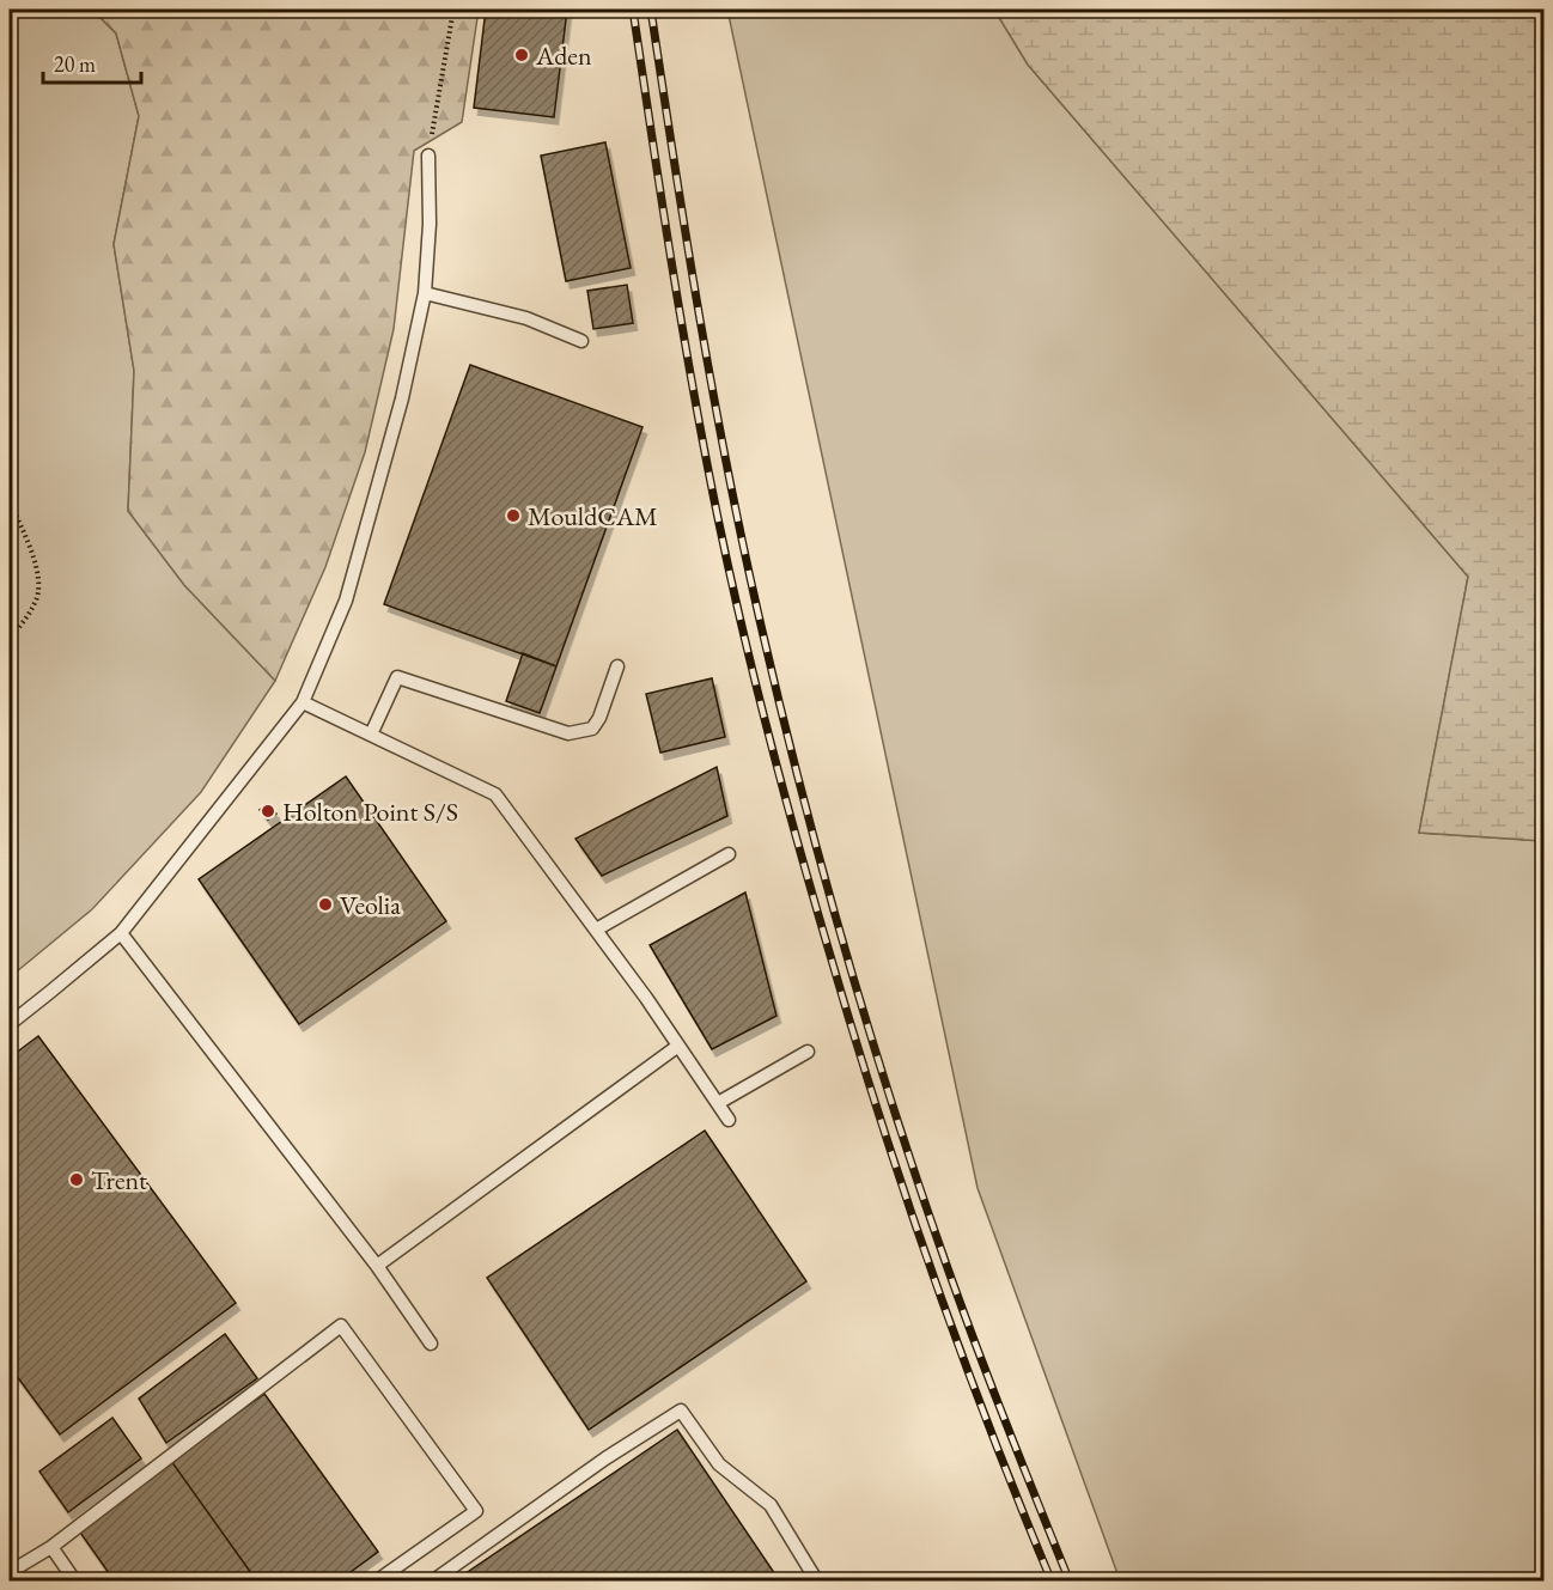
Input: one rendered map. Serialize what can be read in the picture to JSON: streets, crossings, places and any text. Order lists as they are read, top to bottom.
{
  "places": [
    "Aden",
    "MouldCAM",
    "Holton Point S/S",
    "Veolia",
    "Trent"
  ],
  "scale_bar": "20 m"
}
